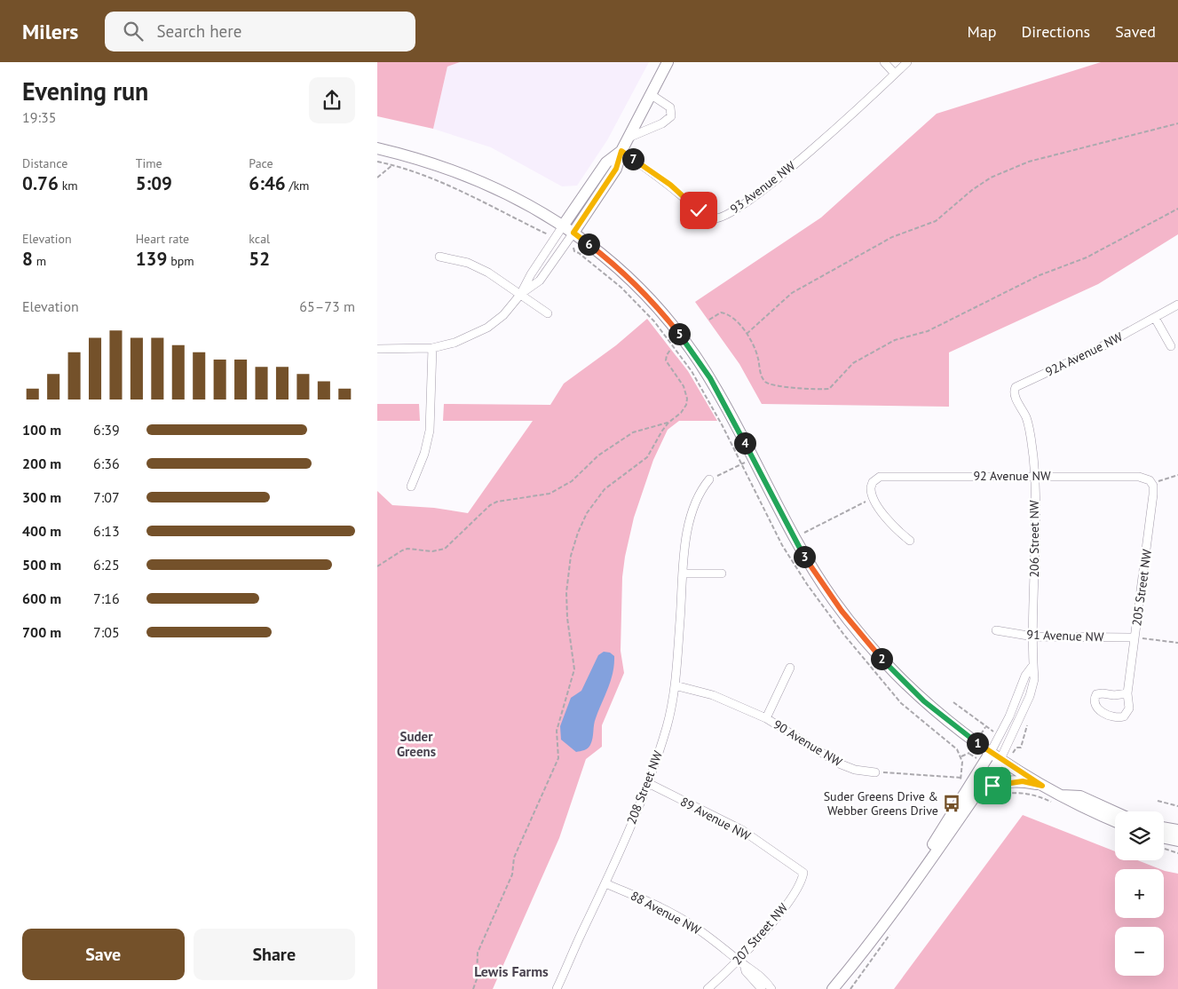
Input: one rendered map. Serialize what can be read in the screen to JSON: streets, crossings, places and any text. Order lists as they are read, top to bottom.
{
  "streets": {
    "street": [
      "93 Avenue NW",
      "92A Avenue NW",
      "92 Avenue NW",
      "206 Street NW",
      "205 Street NW",
      "91 Avenue NW",
      "90 Avenue NW",
      "208 Street NW",
      "89 Avenue NW",
      "88 Avenue NW",
      "207 Street NW"
    ]
  },
  "crossings": [
    ["92A Avenue NW", "206 Street NW"],
    ["92 Avenue NW", "206 Street NW"],
    ["92 Avenue NW", "205 Street NW"],
    ["206 Street NW", "91 Avenue NW"],
    ["205 Street NW", "91 Avenue NW"],
    ["90 Avenue NW", "208 Street NW"],
    ["208 Street NW", "89 Avenue NW"],
    ["208 Street NW", "88 Avenue NW"],
    ["89 Avenue NW", "207 Street NW"],
    ["88 Avenue NW", "207 Street NW"]
  ],
  "districts": ["Suder Greens", "Lewis Farms"],
  "places": {
    "bus stop": ["Suder Greens Drive & Webber Greens Drive"]
  },
  "page": {
    "header": "Milers",
    "search": "Search here",
    "nav": ["Map", "Directions", "Saved"],
    "heading": ["Evening run", "19:35"],
    "stats": [
      ["Distance", "0.76 km"],
      ["Time", "5:09"],
      ["Pace", "6:46 /km"],
      ["Elevation", "8 m"],
      ["Heart rate", "139 bpm"],
      ["kcal", "52"]
    ],
    "pins": [
      "7",
      "6",
      "5",
      "4",
      "3",
      "2",
      "1"
    ],
    "chart": ["Elevation", "65–73 m"],
    "list": [
      {
        "name": "100 m",
        "note": "6:39"
      },
      {
        "name": "200 m",
        "note": "6:36"
      },
      {
        "name": "300 m",
        "note": "7:07"
      },
      {
        "name": "400 m",
        "note": "6:13"
      },
      {
        "name": "500 m",
        "note": "6:25"
      },
      {
        "name": "600 m",
        "note": "7:16"
      },
      {
        "name": "700 m",
        "note": "7:05"
      }
    ],
    "map_buttons": ["+", "−"],
    "buttons": ["Save", "Share"]
  }
}
